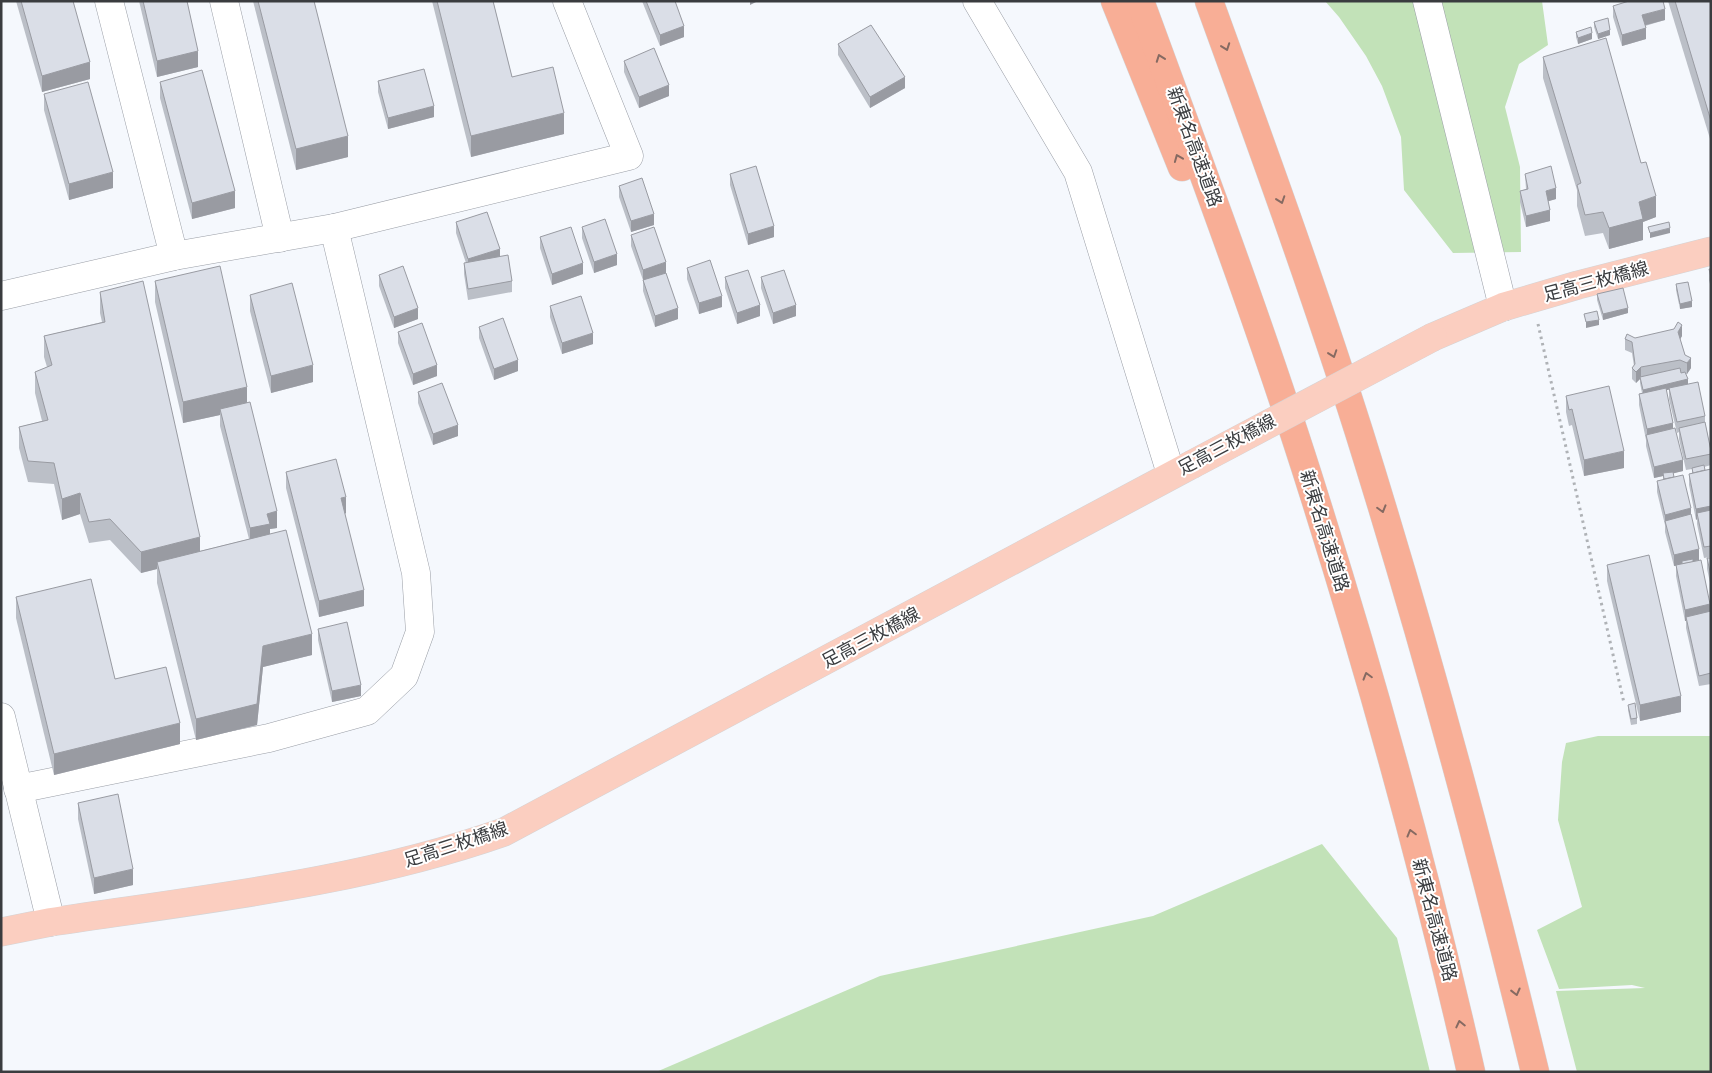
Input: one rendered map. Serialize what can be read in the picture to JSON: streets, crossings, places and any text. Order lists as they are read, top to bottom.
{
  "streets": {
    "highway": ["新東名高速道路"],
    "main road": ["足高三枚橋線"]
  }
}
